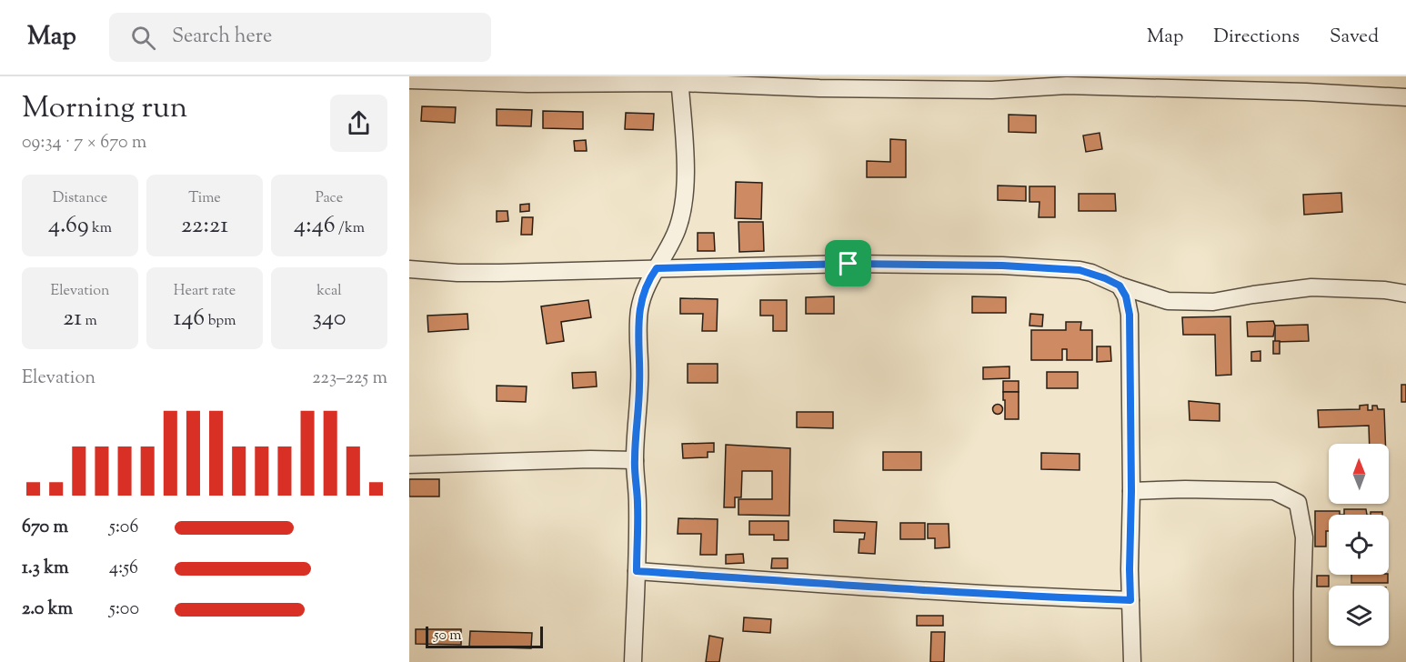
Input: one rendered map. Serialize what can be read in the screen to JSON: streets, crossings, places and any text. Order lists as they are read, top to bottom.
{
  "scale_bar": "50 m",
  "north": "top",
  "page": {
    "header": "Map",
    "search": "Search here",
    "nav": ["Map", "Directions", "Saved"],
    "heading": ["Morning run", "09:34 · 7 × 670 m"],
    "stats": [
      ["Distance", "4.69 km"],
      ["Time", "22:21"],
      ["Pace", "4:46 /km"],
      ["Elevation", "21 m"],
      ["Heart rate", "146 bpm"],
      ["kcal", "340"]
    ],
    "chart": ["Elevation", "223–225 m"],
    "list": [
      {
        "name": "670 m",
        "note": "5:06"
      },
      {
        "name": "1.3 km",
        "note": "4:56"
      },
      {
        "name": "2.0 km",
        "note": "5:00"
      }
    ],
    "scale": "50 m"
  }
}
